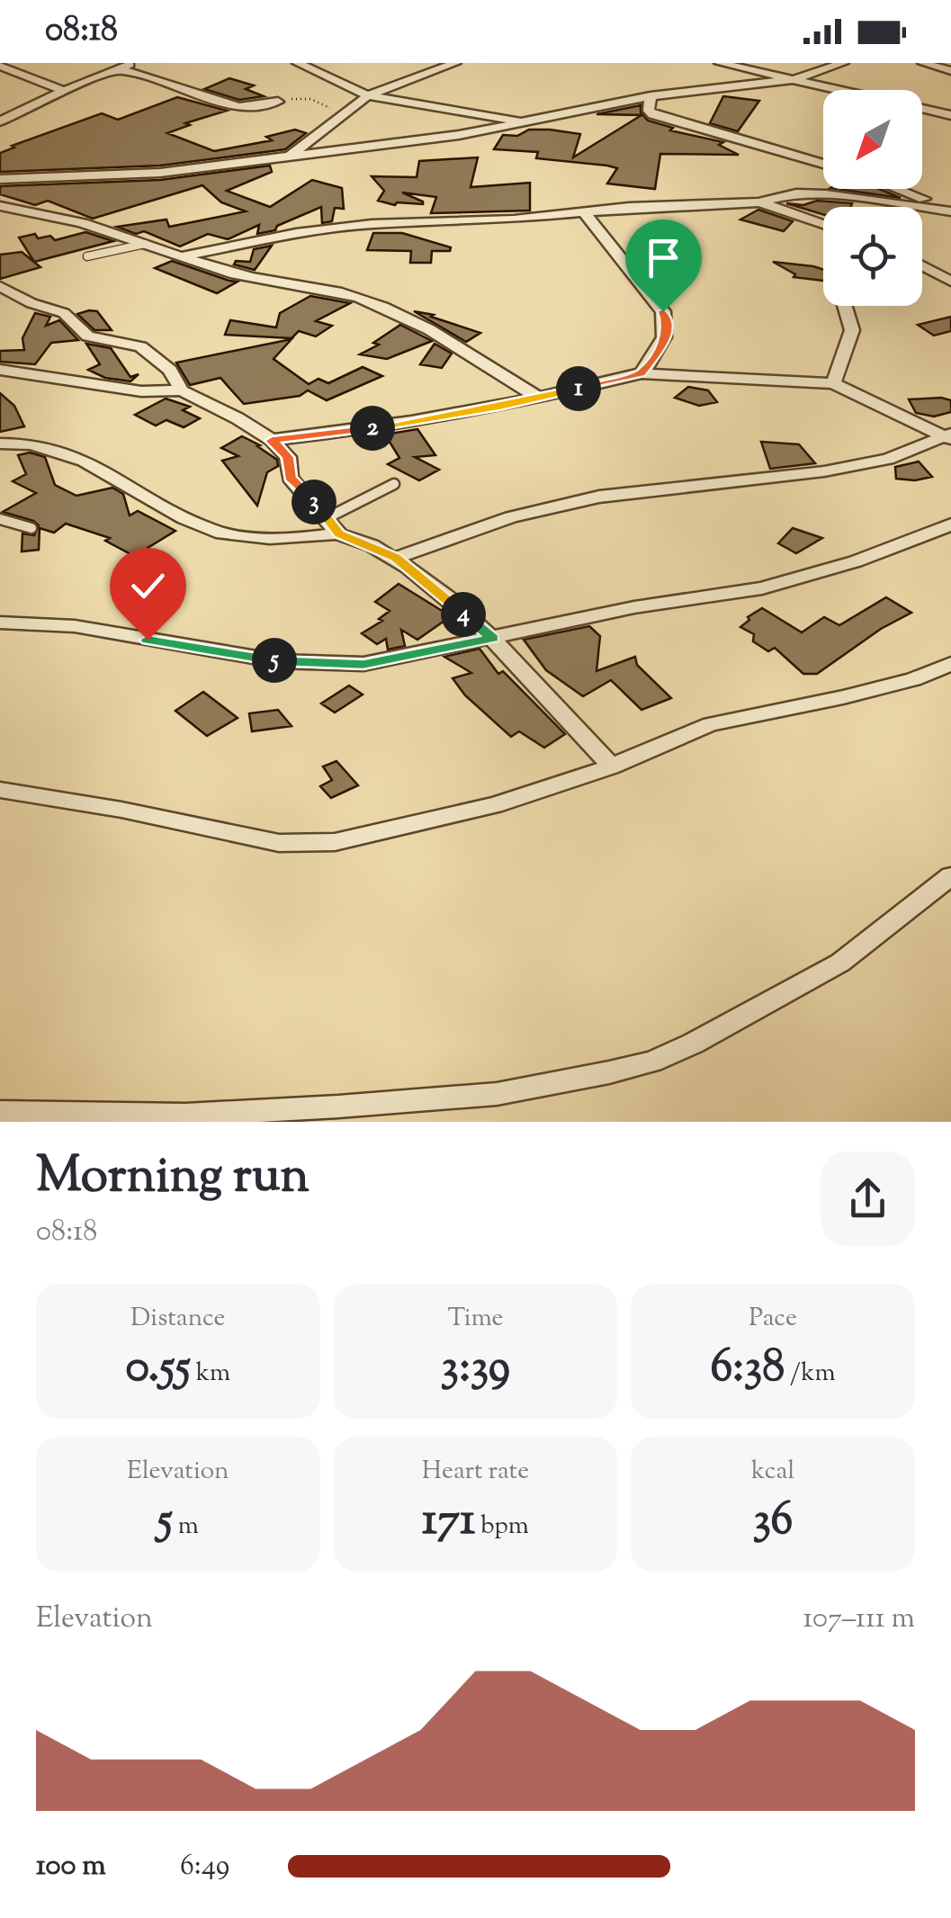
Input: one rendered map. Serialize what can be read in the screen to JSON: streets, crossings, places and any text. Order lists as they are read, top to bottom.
{
  "north": "bottom left",
  "page": {
    "status": "08:18",
    "pins": [
      "1",
      "2",
      "3",
      "4",
      "5"
    ],
    "heading": ["Morning run", "08:18"],
    "stats": [
      ["Distance", "0.55 km"],
      ["Time", "3:39"],
      ["Pace", "6:38 /km"],
      ["Elevation", "5 m"],
      ["Heart rate", "171 bpm"],
      ["kcal", "36"]
    ],
    "chart": ["Elevation", "107–111 m"],
    "list": [
      {
        "name": "100 m",
        "note": "6:49"
      }
    ]
  }
}
